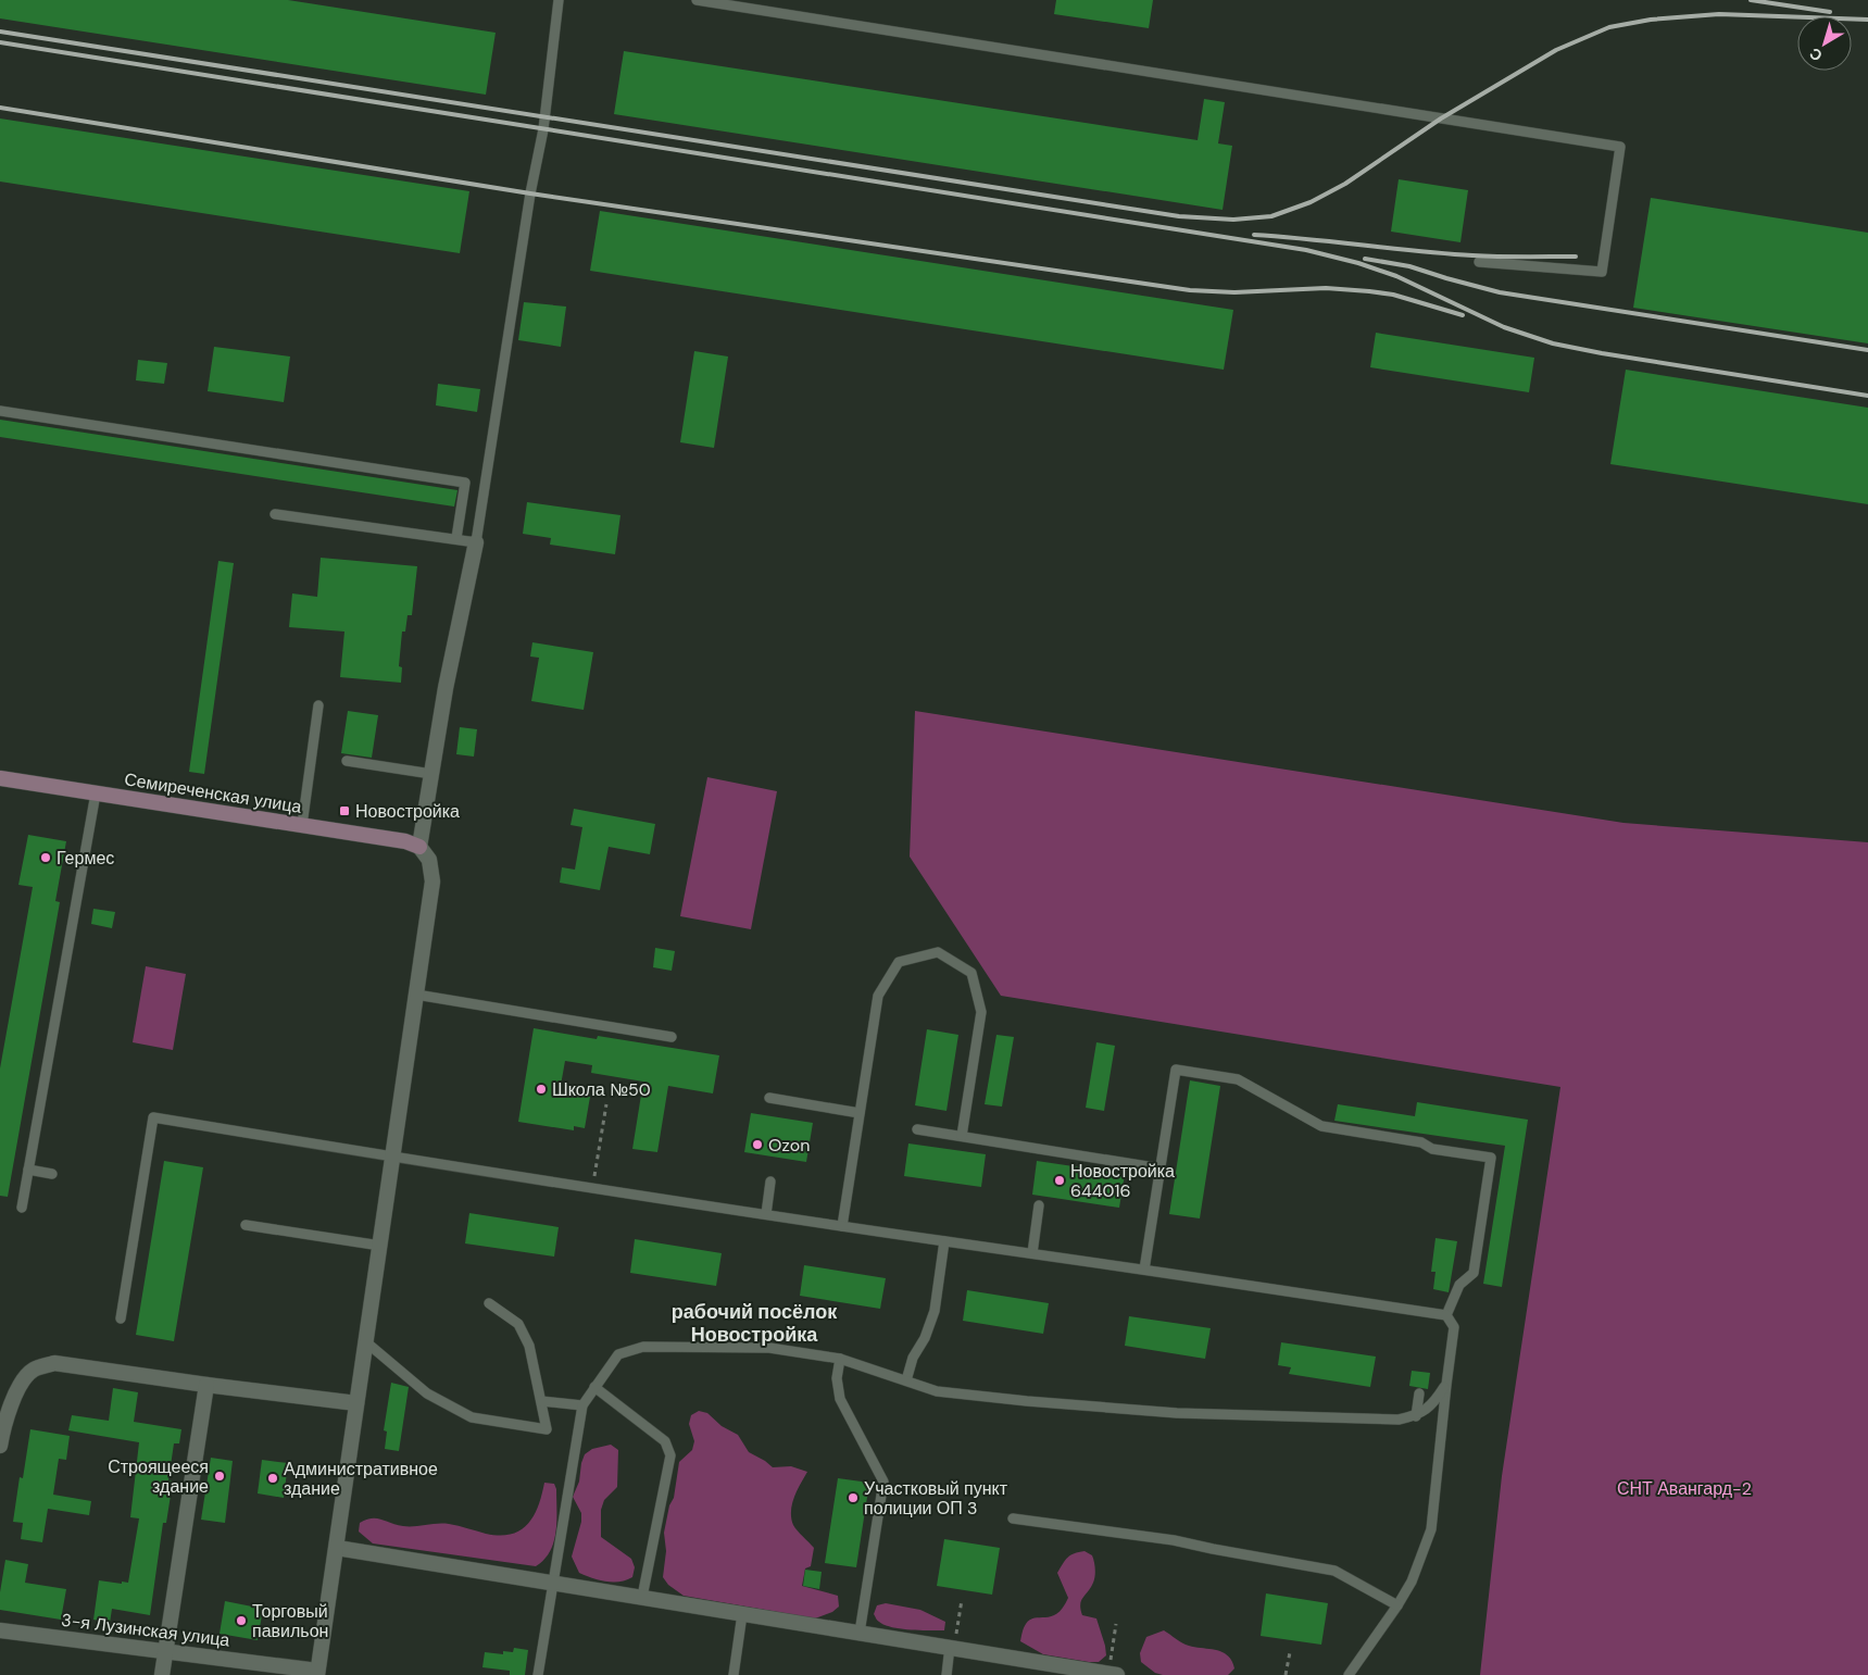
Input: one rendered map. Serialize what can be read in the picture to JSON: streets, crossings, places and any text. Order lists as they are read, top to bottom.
{
  "streets": {
    "main road": ["Семиреченская улица"],
    "street": ["3-я Лузинская улица"]
  },
  "districts": ["рабочий посёлок Новостройка"],
  "parks": ["СНТ Авангард-2"],
  "places": {
    "transit": ["Новостройка"],
    "other": [
      "Гермес",
      "Школа №50",
      "Ozon",
      "Новостройка 644016",
      "Строящееся здание",
      "Административное здание",
      "Участковый пункт полиции ОП 3",
      "Торговый павильон"
    ]
  },
  "north": "bottom left"
}
